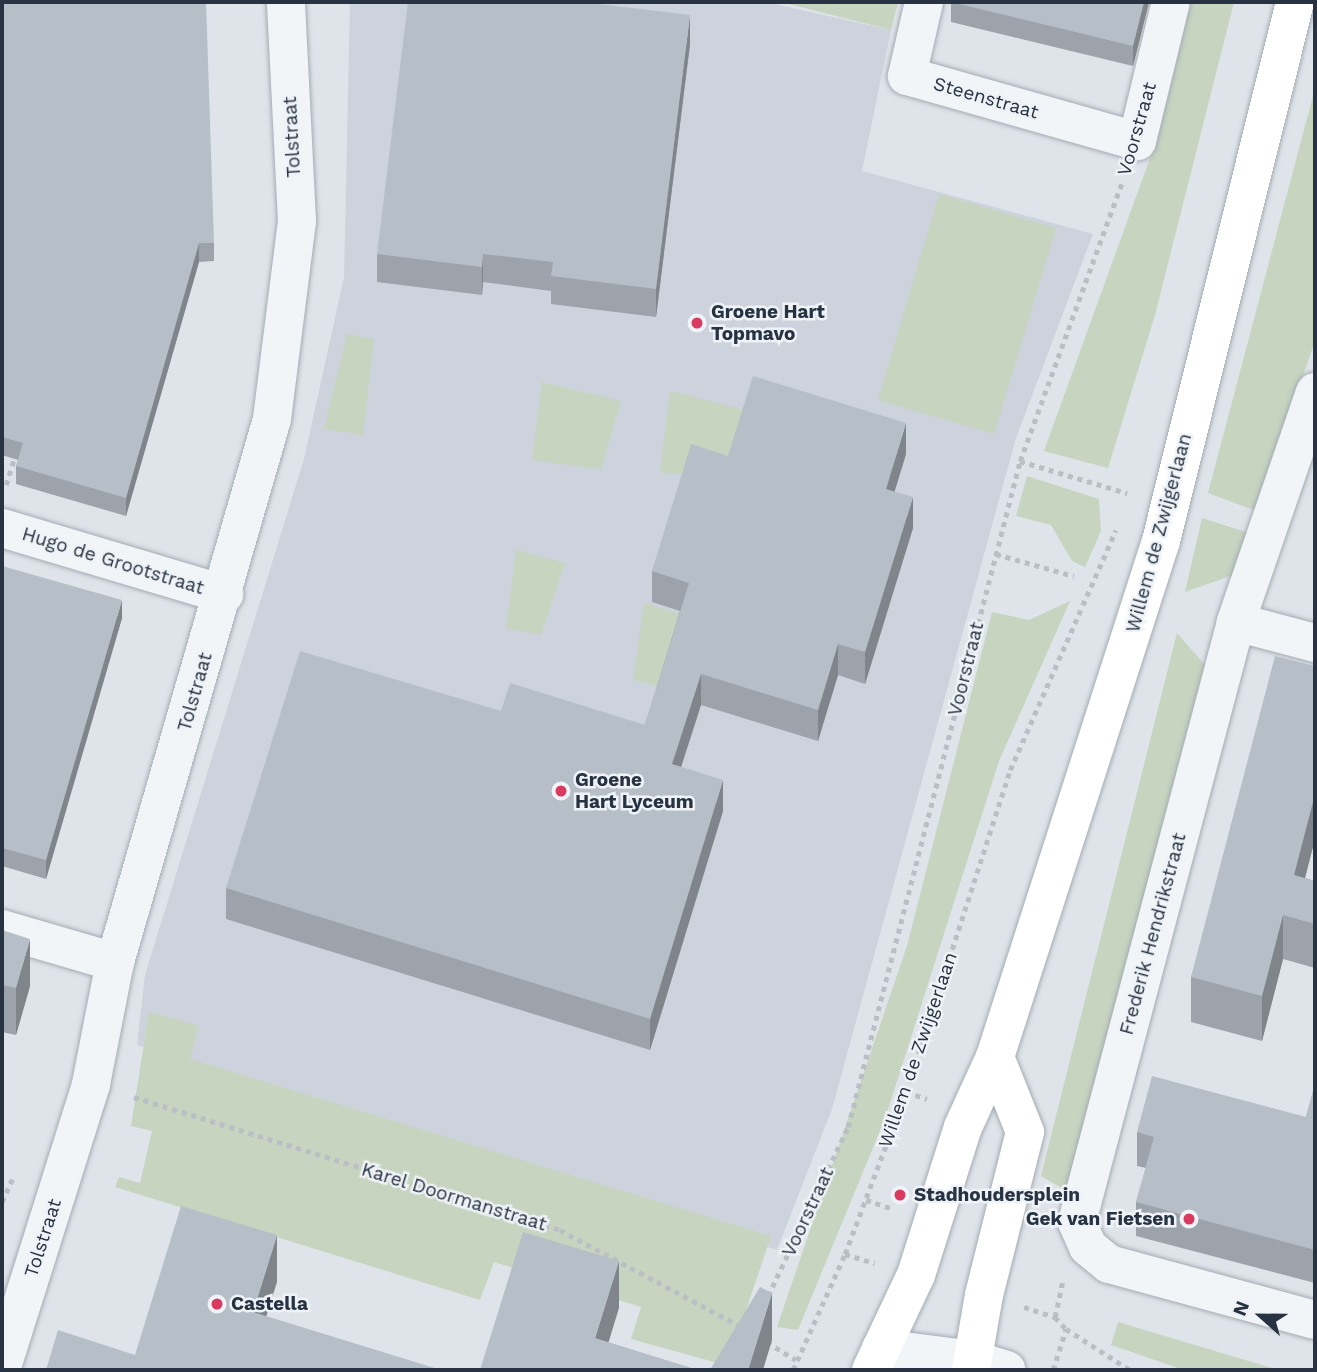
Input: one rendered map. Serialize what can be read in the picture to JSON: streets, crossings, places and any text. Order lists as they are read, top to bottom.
{
  "streets": {
    "street": [
      "Steenstraat",
      "Voorstraat",
      "Tolstraat",
      "Willem de Zwijgerlaan",
      "Hugo de Grootstraat",
      "Frederik Hendrikstraat"
    ],
    "path": ["Karel Doormanstraat"]
  },
  "crossings": [
    ["Steenstraat", "Voorstraat"],
    ["Voorstraat", "Willem de Zwijgerlaan"],
    ["Tolstraat", "Hugo de Grootstraat"],
    ["Tolstraat", "Karel Doormanstraat"]
  ],
  "places": [
    "Groene Hart Topmavo",
    "Groene Hart Lyceum",
    "Stadhoudersplein",
    "Gek van Fietsen",
    "Castella"
  ],
  "north": "left"
}
